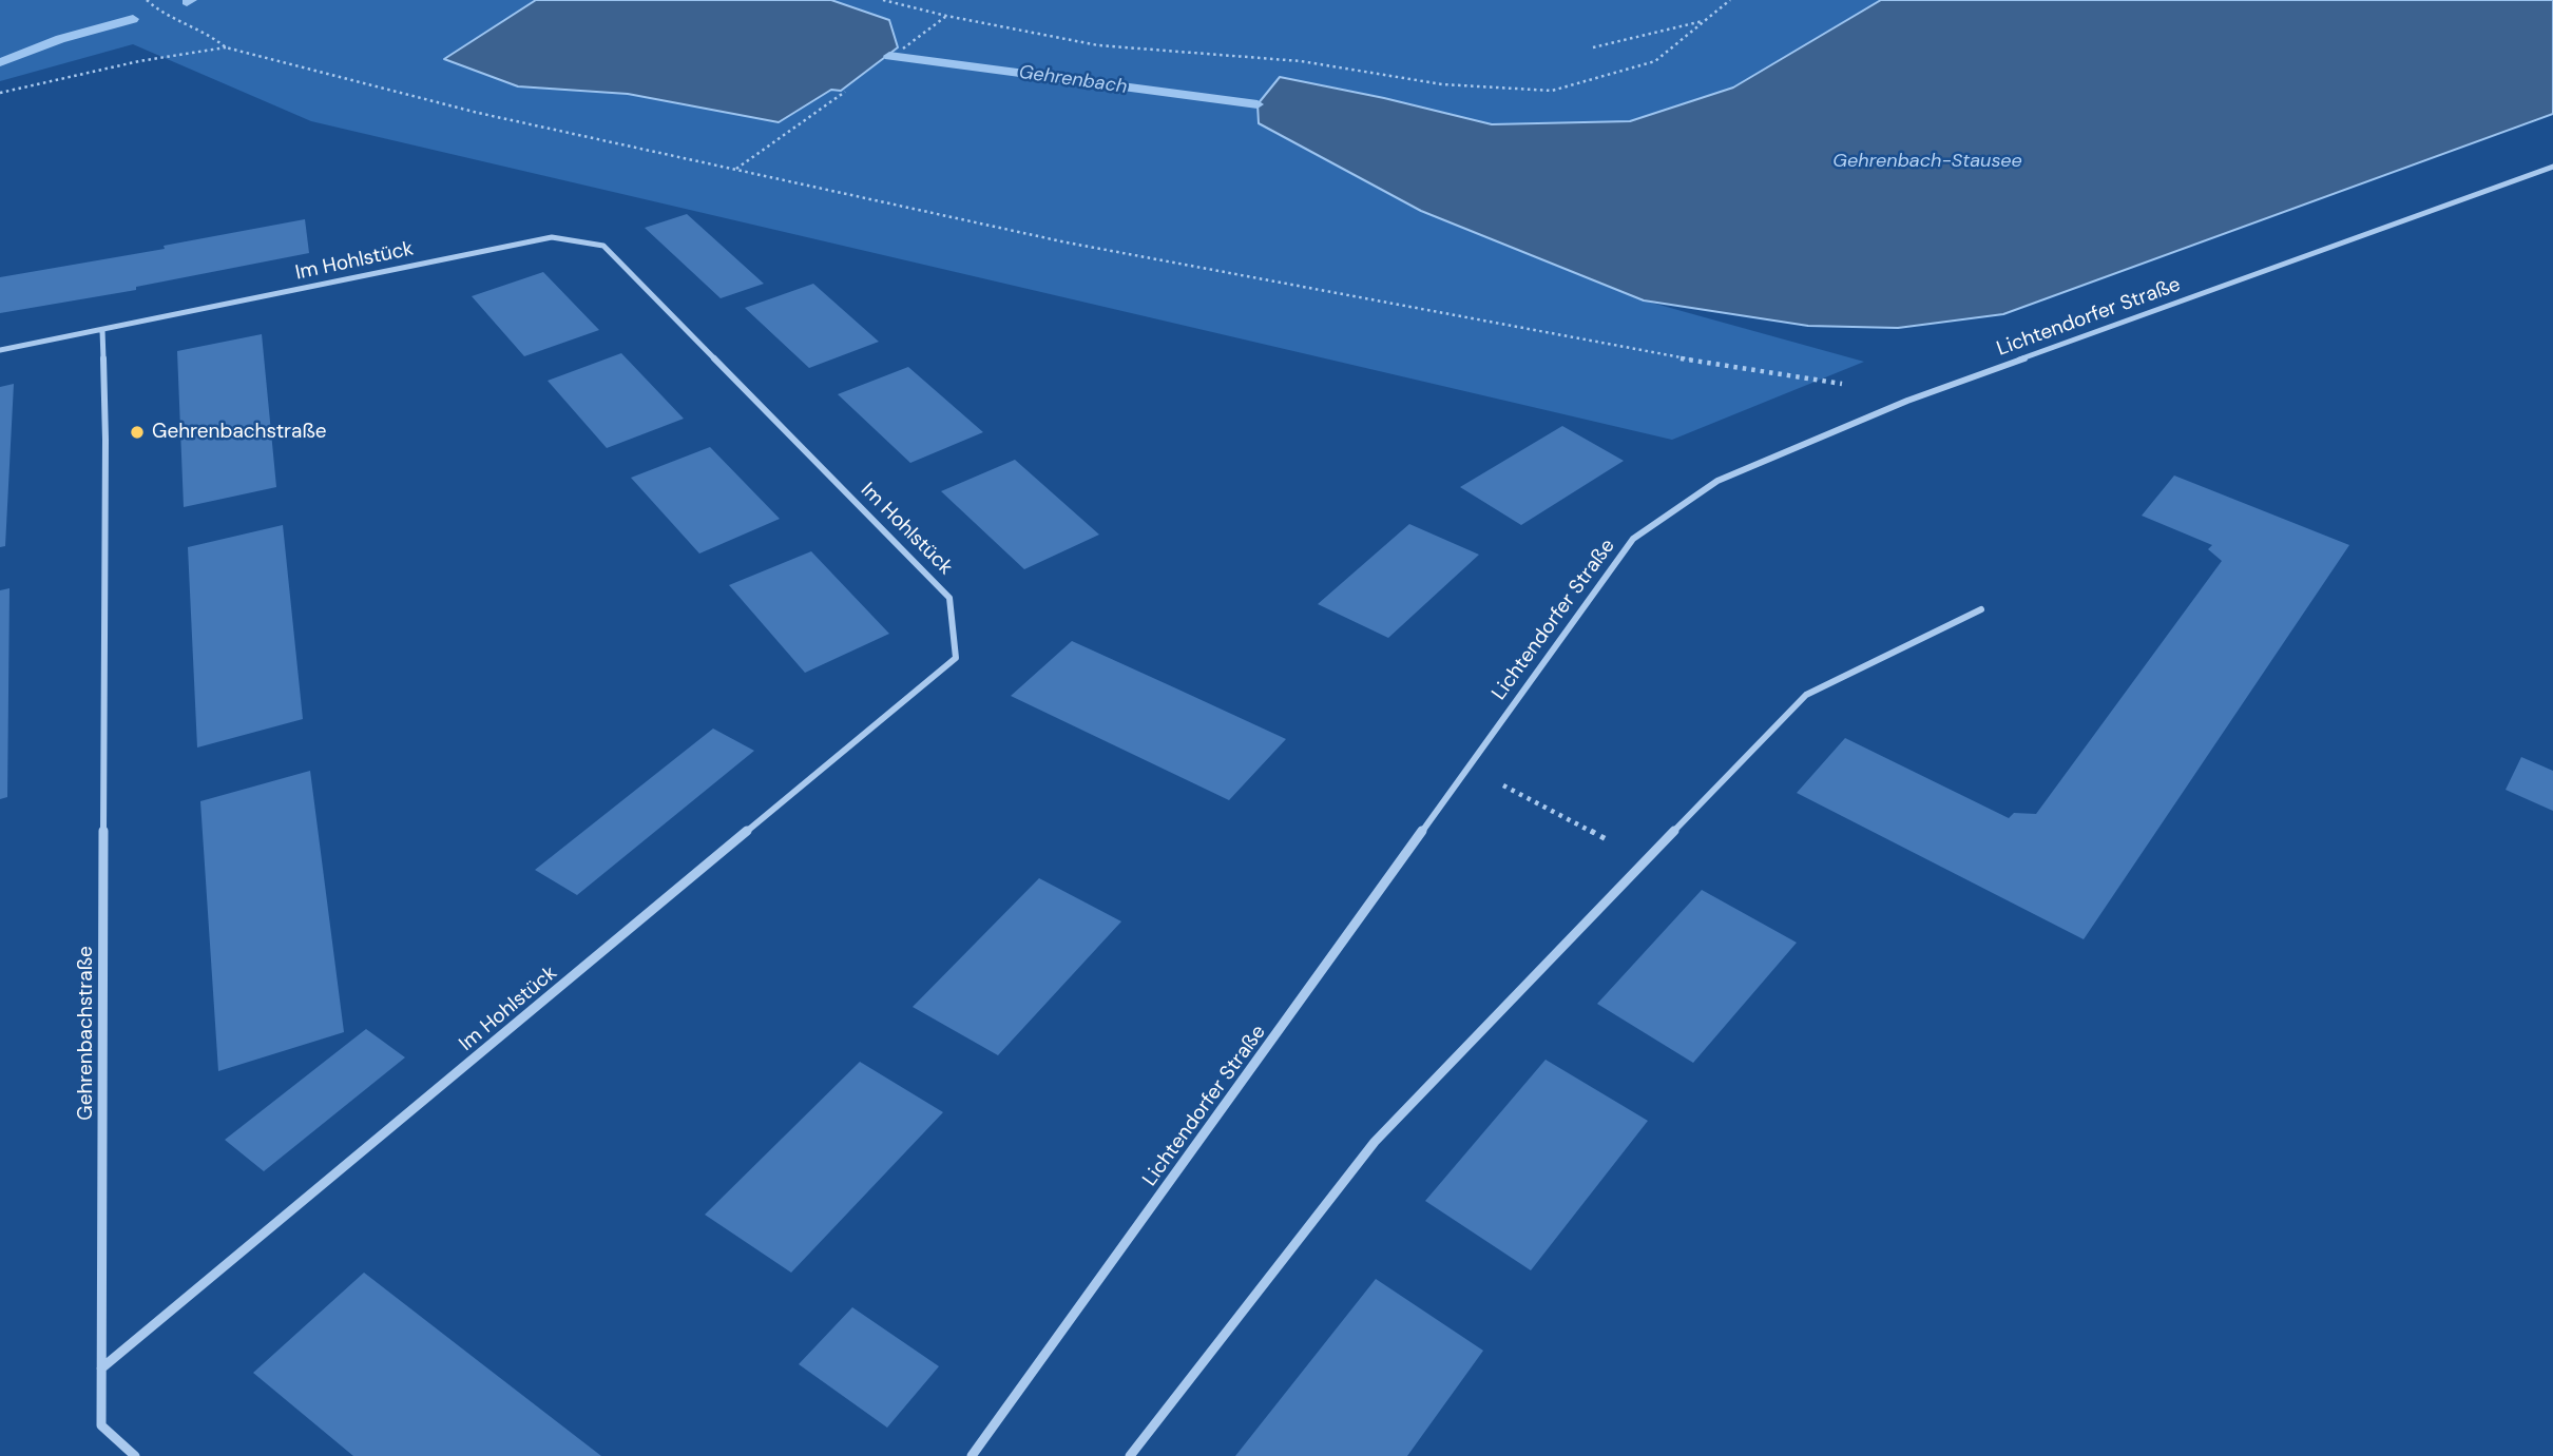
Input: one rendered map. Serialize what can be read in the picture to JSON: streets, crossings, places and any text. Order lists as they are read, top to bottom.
{
  "streets": {
    "street": ["Im Hohlstück", "Lichtendorfer Straße", "Gehrenbachstraße"]
  },
  "crossings": [
    ["Im Hohlstück", "Gehrenbachstraße"]
  ],
  "water": ["Gehrenbach", "Gehrenbach-Stausee"],
  "places": ["Gehrenbachstraße"]
}
